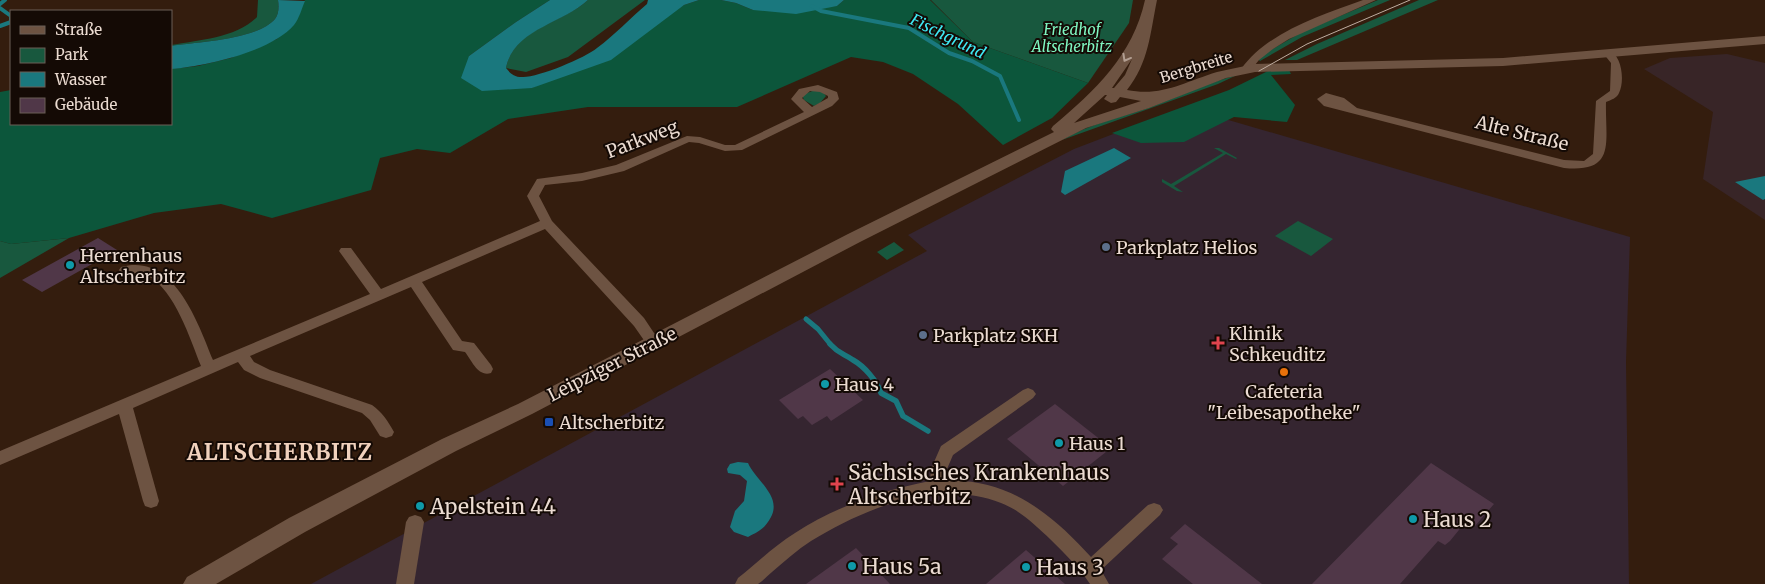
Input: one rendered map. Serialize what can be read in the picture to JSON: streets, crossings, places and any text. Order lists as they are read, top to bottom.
{
  "streets": {
    "street": [
      "Bergbreite",
      "Alte Straße",
      "Parkweg",
      "Leipziger Straße"
    ]
  },
  "crossings": [
    ["Bergbreite", "Leipziger Straße"]
  ],
  "districts": ["ALTSCHERBITZ"],
  "water": ["Fischgrund"],
  "parks": ["Friedhof Altscherbitz"],
  "places": {
    "other": [
      "Parkplatz Helios",
      "Herrenhaus Altscherbitz",
      "Parkplatz SKH",
      "Cafeteria \"Leibesapotheke\"",
      "Haus 4",
      "Haus 1",
      "Apelstein 44",
      "Haus 2",
      "Haus 5a",
      "Haus 3"
    ],
    "health": ["Klinik Schkeuditz", "Sächsisches Krankenhaus Altscherbitz"],
    "transit": ["Altscherbitz"]
  },
  "legend": [
    "Straße",
    "Park",
    "Wasser",
    "Gebäude"
  ]
}
